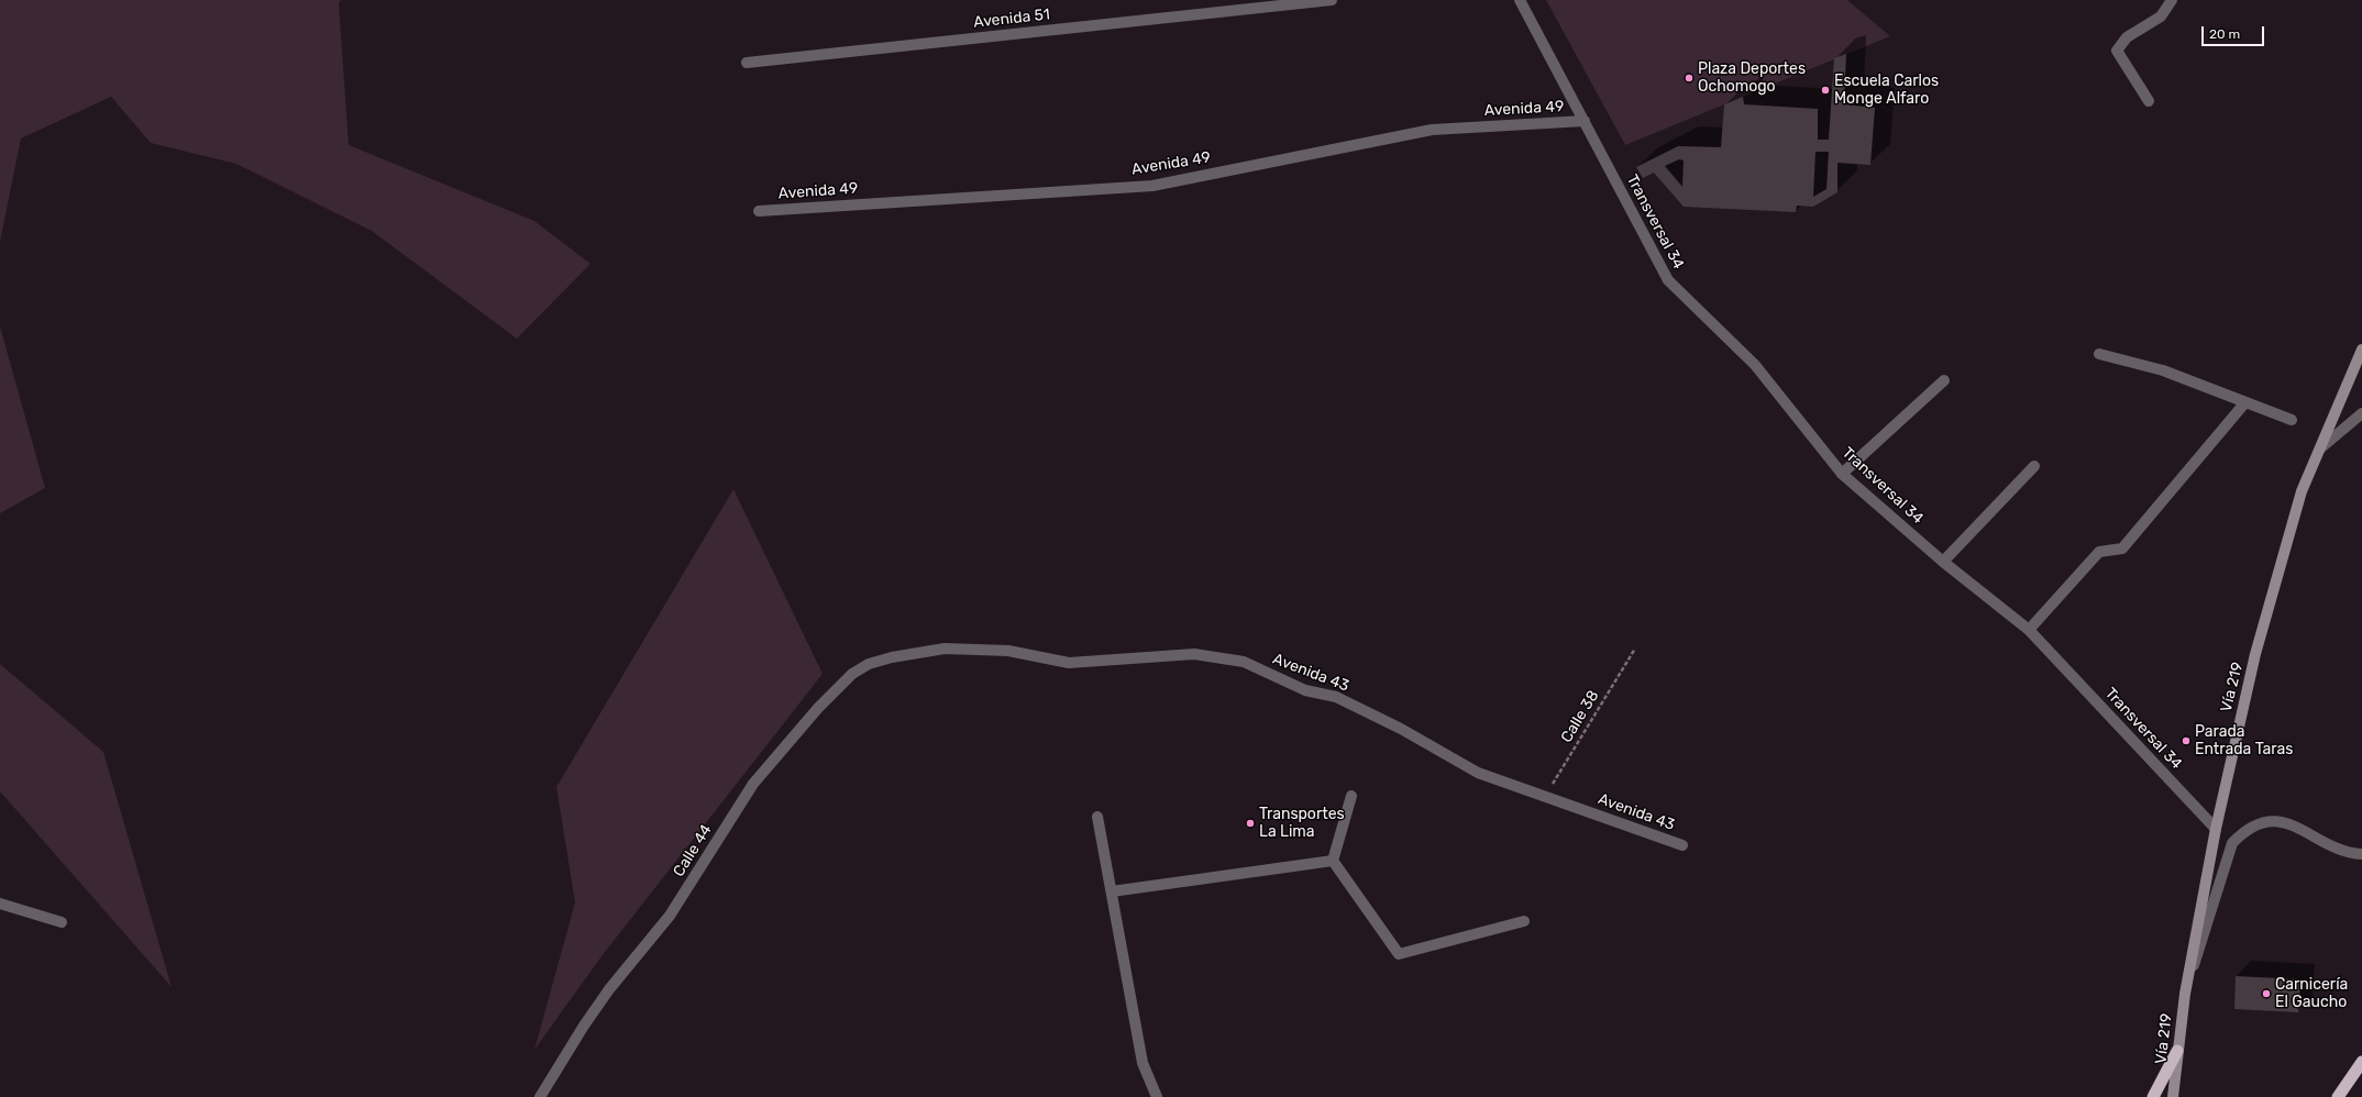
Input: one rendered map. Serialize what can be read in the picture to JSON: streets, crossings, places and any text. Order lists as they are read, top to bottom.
{
  "streets": {
    "main road": ["Vía 219"],
    "street": [
      "Avenida 51",
      "Avenida 49",
      "Transversal 34",
      "Avenida 43",
      "Calle 44"
    ],
    "path": ["Calle 38"]
  },
  "crossings": [
    ["Avenida 49", "Transversal 34"],
    ["Transversal 34", "Vía 219"],
    ["Avenida 43", "Calle 38"],
    ["Avenida 43", "Calle 44"]
  ],
  "places": [
    "Plaza Deportes Ochomogo",
    "Escuela Carlos Monge Alfaro",
    "Parada Entrada Taras",
    "Transportes La Lima",
    "Carnicería El Gaucho"
  ],
  "scale_bar": "20 m"
}
